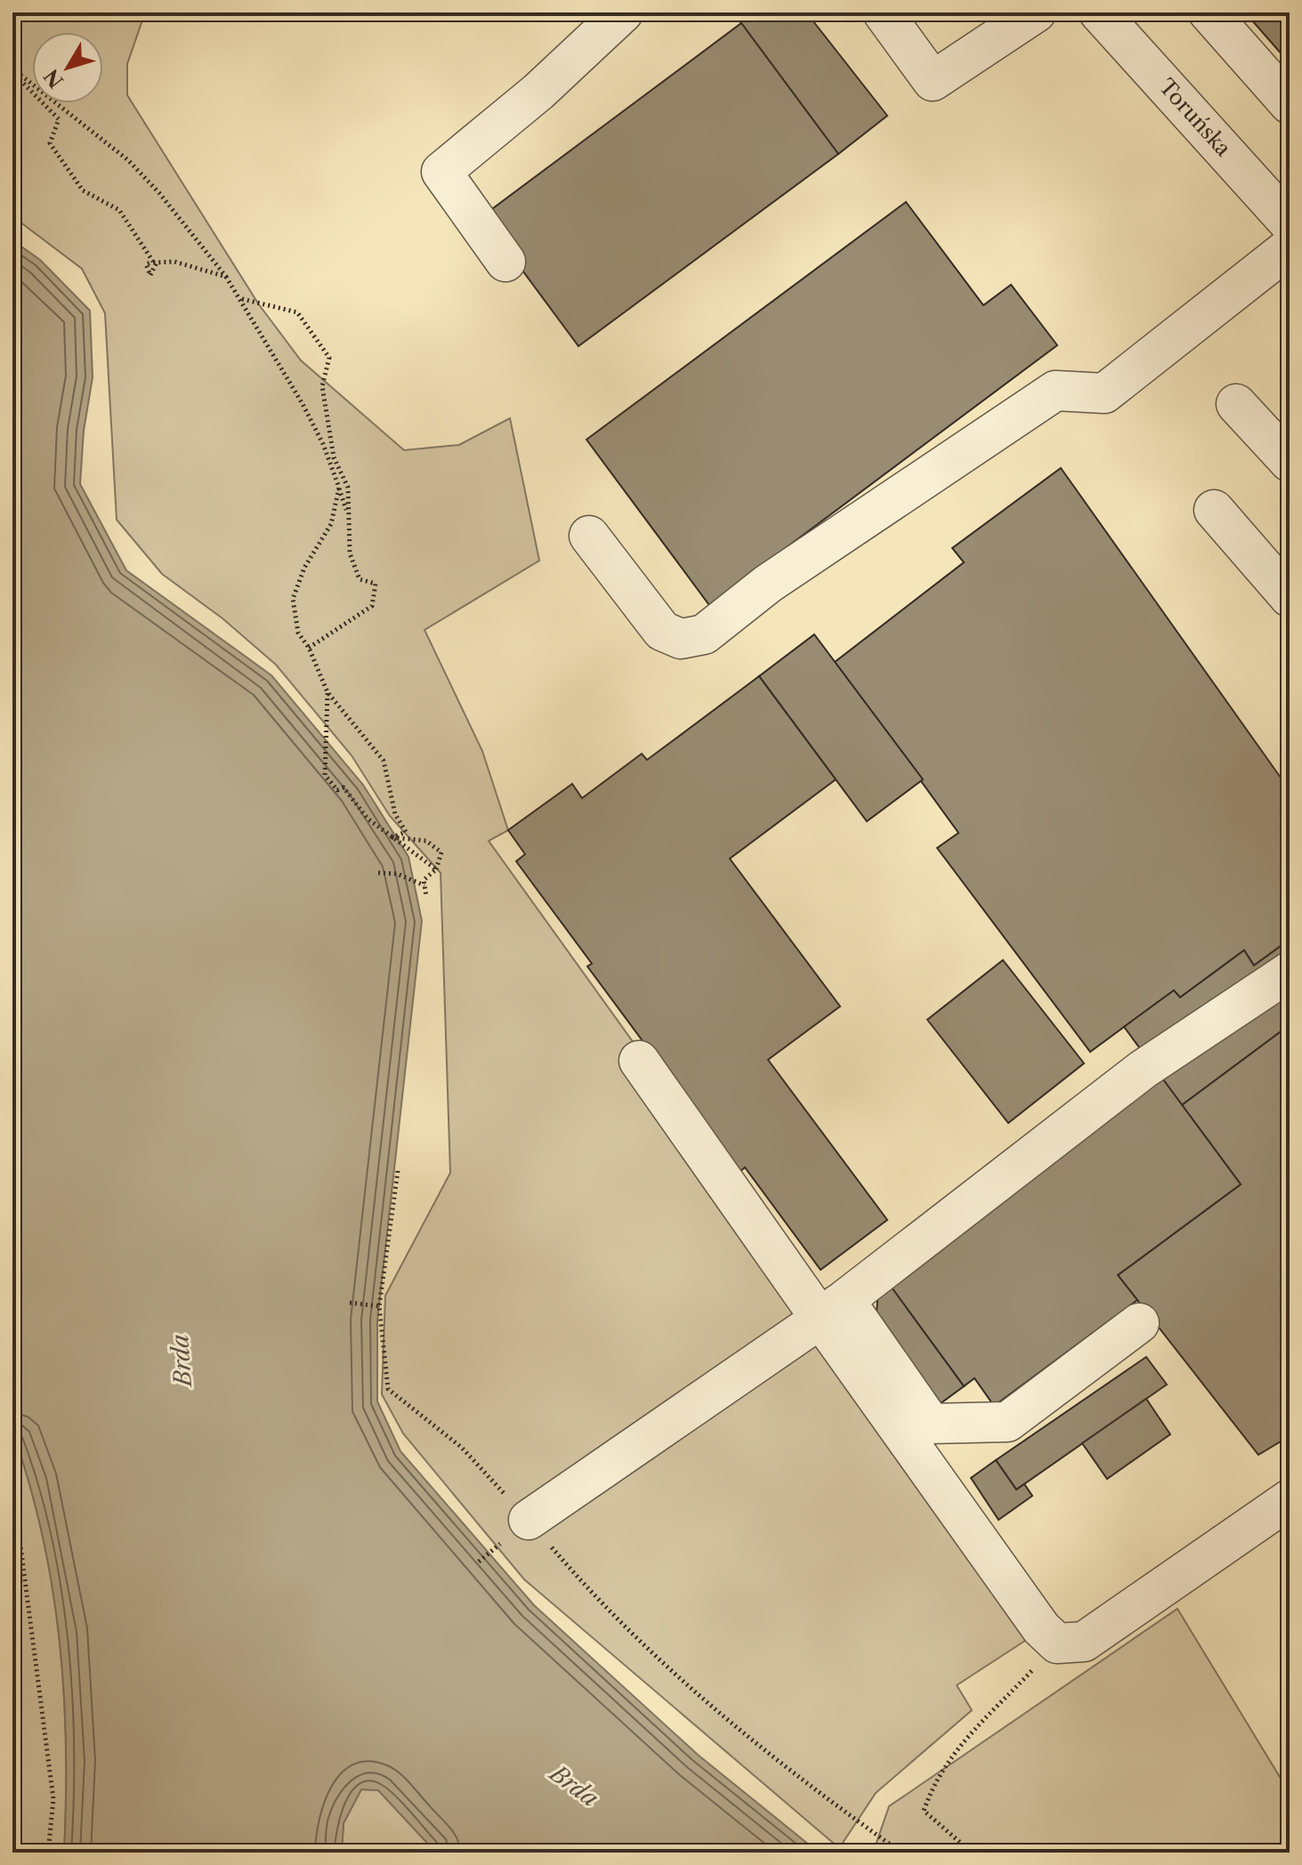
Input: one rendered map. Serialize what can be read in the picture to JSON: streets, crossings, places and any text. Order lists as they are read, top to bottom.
{
  "streets": {
    "street": ["Toruńska"]
  },
  "water": ["Brda"],
  "north": "bottom left"
}
